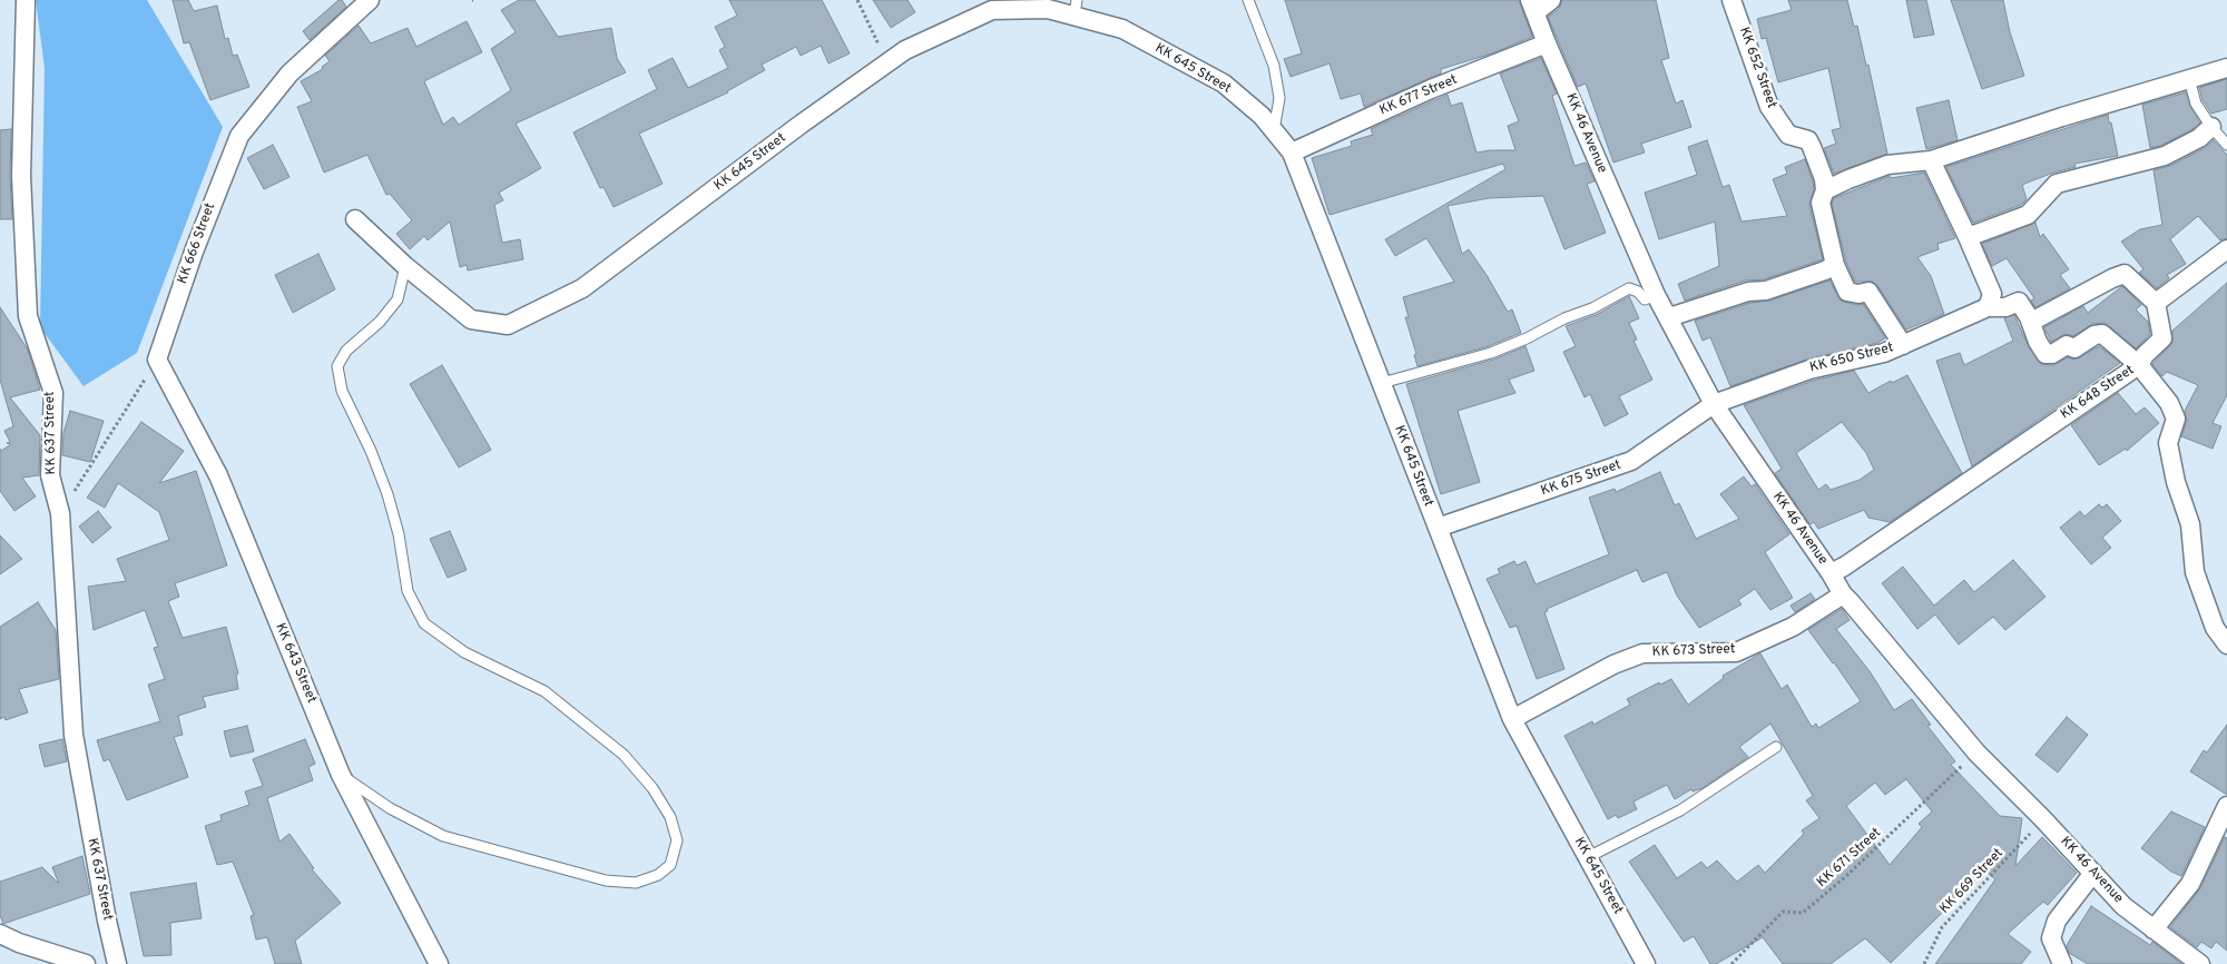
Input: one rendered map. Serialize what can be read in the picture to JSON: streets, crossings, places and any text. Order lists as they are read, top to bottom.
{
  "streets": {
    "street": [
      "KK 652 Street",
      "KK 645 Street",
      "KK 677 Street",
      "KK 46 Avenue",
      "KK 666 Street",
      "KK 650 Street",
      "KK 648 Street",
      "KK 637 Street",
      "KK 675 Street",
      "KK 673 Street",
      "KK 643 Street"
    ],
    "path": ["KK 671 Street", "KK 669 Street"]
  },
  "crossings": [
    ["KK 652 Street", "KK 650 Street"],
    ["KK 645 Street", "KK 677 Street"],
    ["KK 645 Street", "KK 675 Street"],
    ["KK 645 Street", "KK 673 Street"],
    ["KK 677 Street", "KK 46 Avenue"],
    ["KK 46 Avenue", "KK 650 Street"],
    ["KK 46 Avenue", "KK 648 Street"],
    ["KK 46 Avenue", "KK 675 Street"],
    ["KK 46 Avenue", "KK 673 Street"],
    ["KK 46 Avenue", "KK 671 Street"],
    ["KK 46 Avenue", "KK 669 Street"],
    ["KK 666 Street", "KK 643 Street"],
    ["KK 650 Street", "KK 675 Street"]
  ]
}
